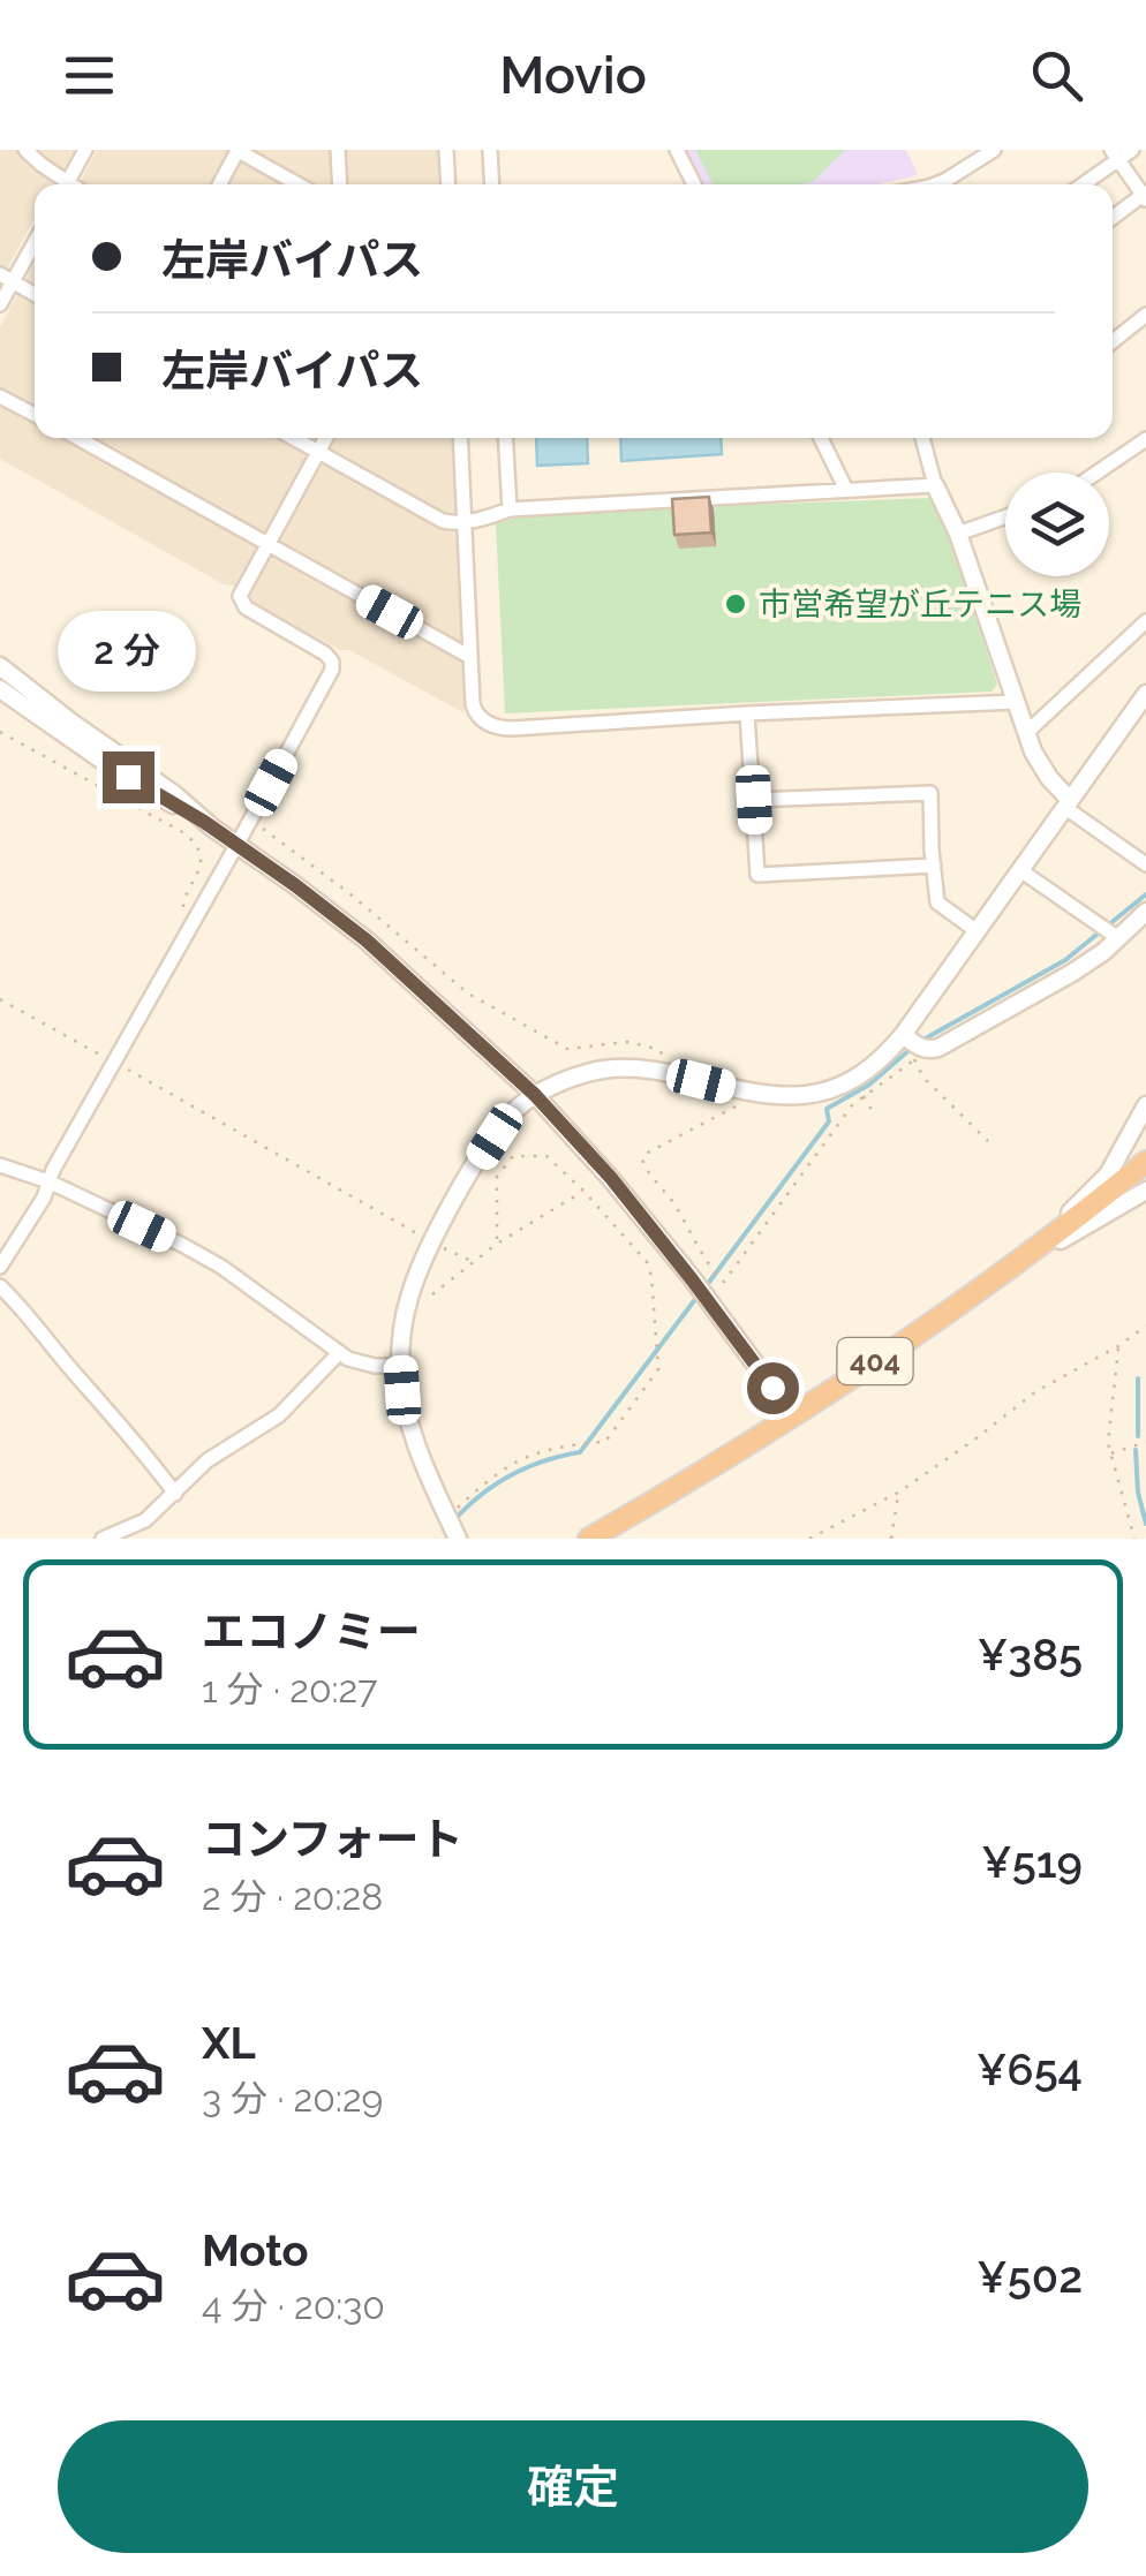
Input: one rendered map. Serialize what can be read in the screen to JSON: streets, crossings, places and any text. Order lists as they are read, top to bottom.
{
  "streets": {
    "highway": ["404"]
  },
  "places": ["市営希望が丘テニス場"],
  "page": {
    "header": "Movio",
    "banner": ["左岸バイパス", "左岸バイパス"],
    "bubble": "2 分",
    "list": [
      {
        "name": "エコノミー",
        "note": "1 分 · 20:27",
        "value": "¥385"
      },
      {
        "name": "コンフォート",
        "note": "2 分 · 20:28",
        "value": "¥519"
      },
      {
        "name": "XL",
        "note": "3 分 · 20:29",
        "value": "¥654"
      },
      {
        "name": "Moto",
        "note": "4 分 · 20:30",
        "value": "¥502"
      }
    ],
    "buttons": "確定"
  }
}
